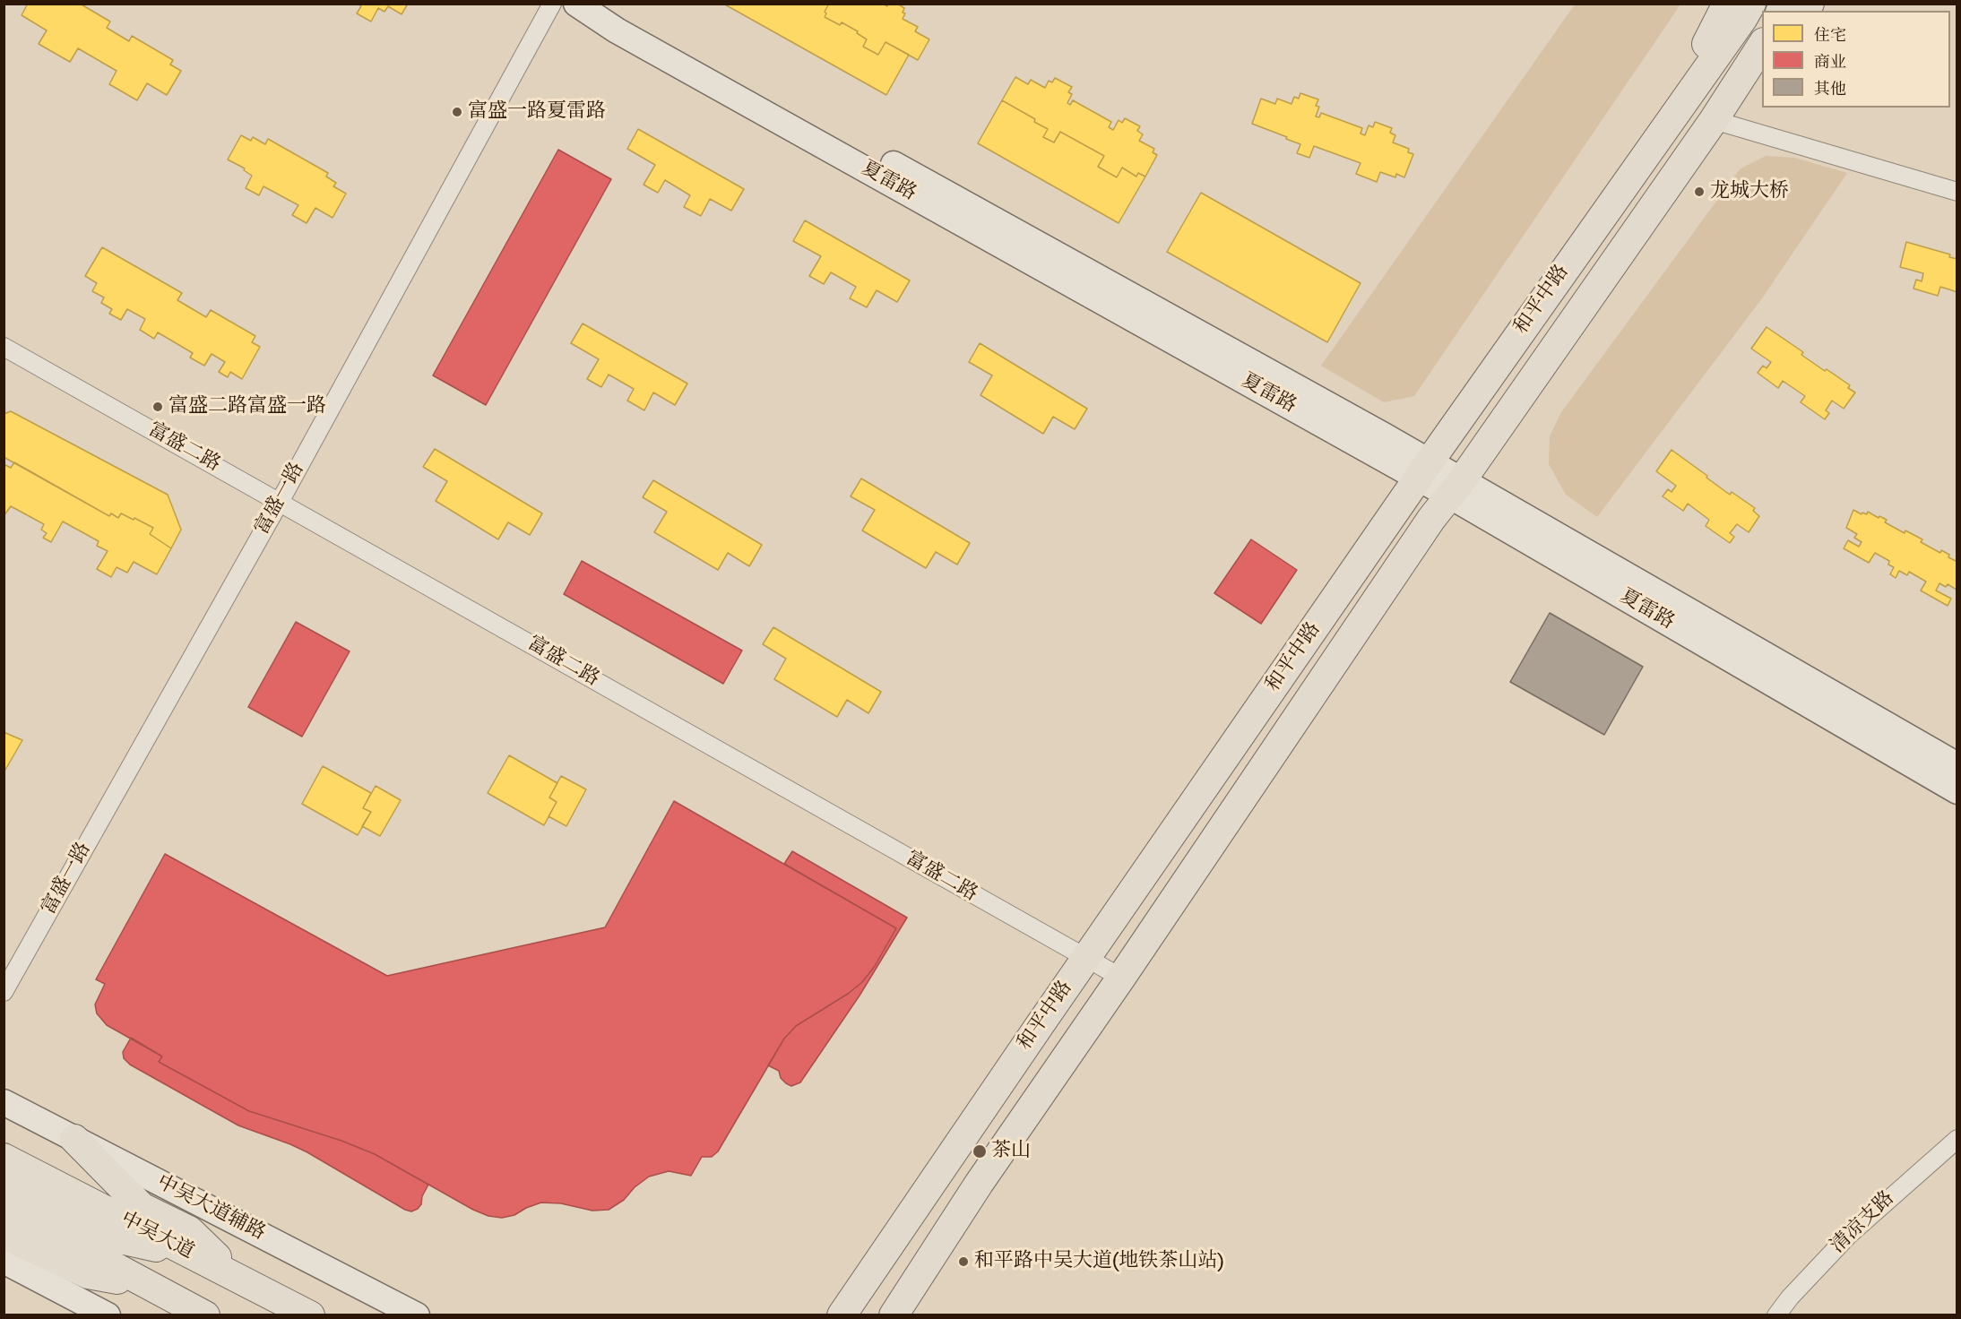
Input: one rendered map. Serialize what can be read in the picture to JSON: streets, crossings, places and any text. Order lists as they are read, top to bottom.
{
  "streets": {
    "main road": ["和平中路", "中吴大道"],
    "street": [
      "夏雷路",
      "富盛二路",
      "富盛一路",
      "中吴大道辅路",
      "清凉支路"
    ]
  },
  "crossings": [
    ["夏雷路", "和平中路"],
    ["和平中路", "富盛二路"],
    ["富盛二路", "富盛一路"]
  ],
  "places": [
    "富盛一路夏雷路",
    "龙城大桥",
    "富盛二路富盛一路",
    "茶山",
    "和平路中吴大道(地铁茶山站)"
  ],
  "legend": ["住宅", "商业", "其他"]
}
